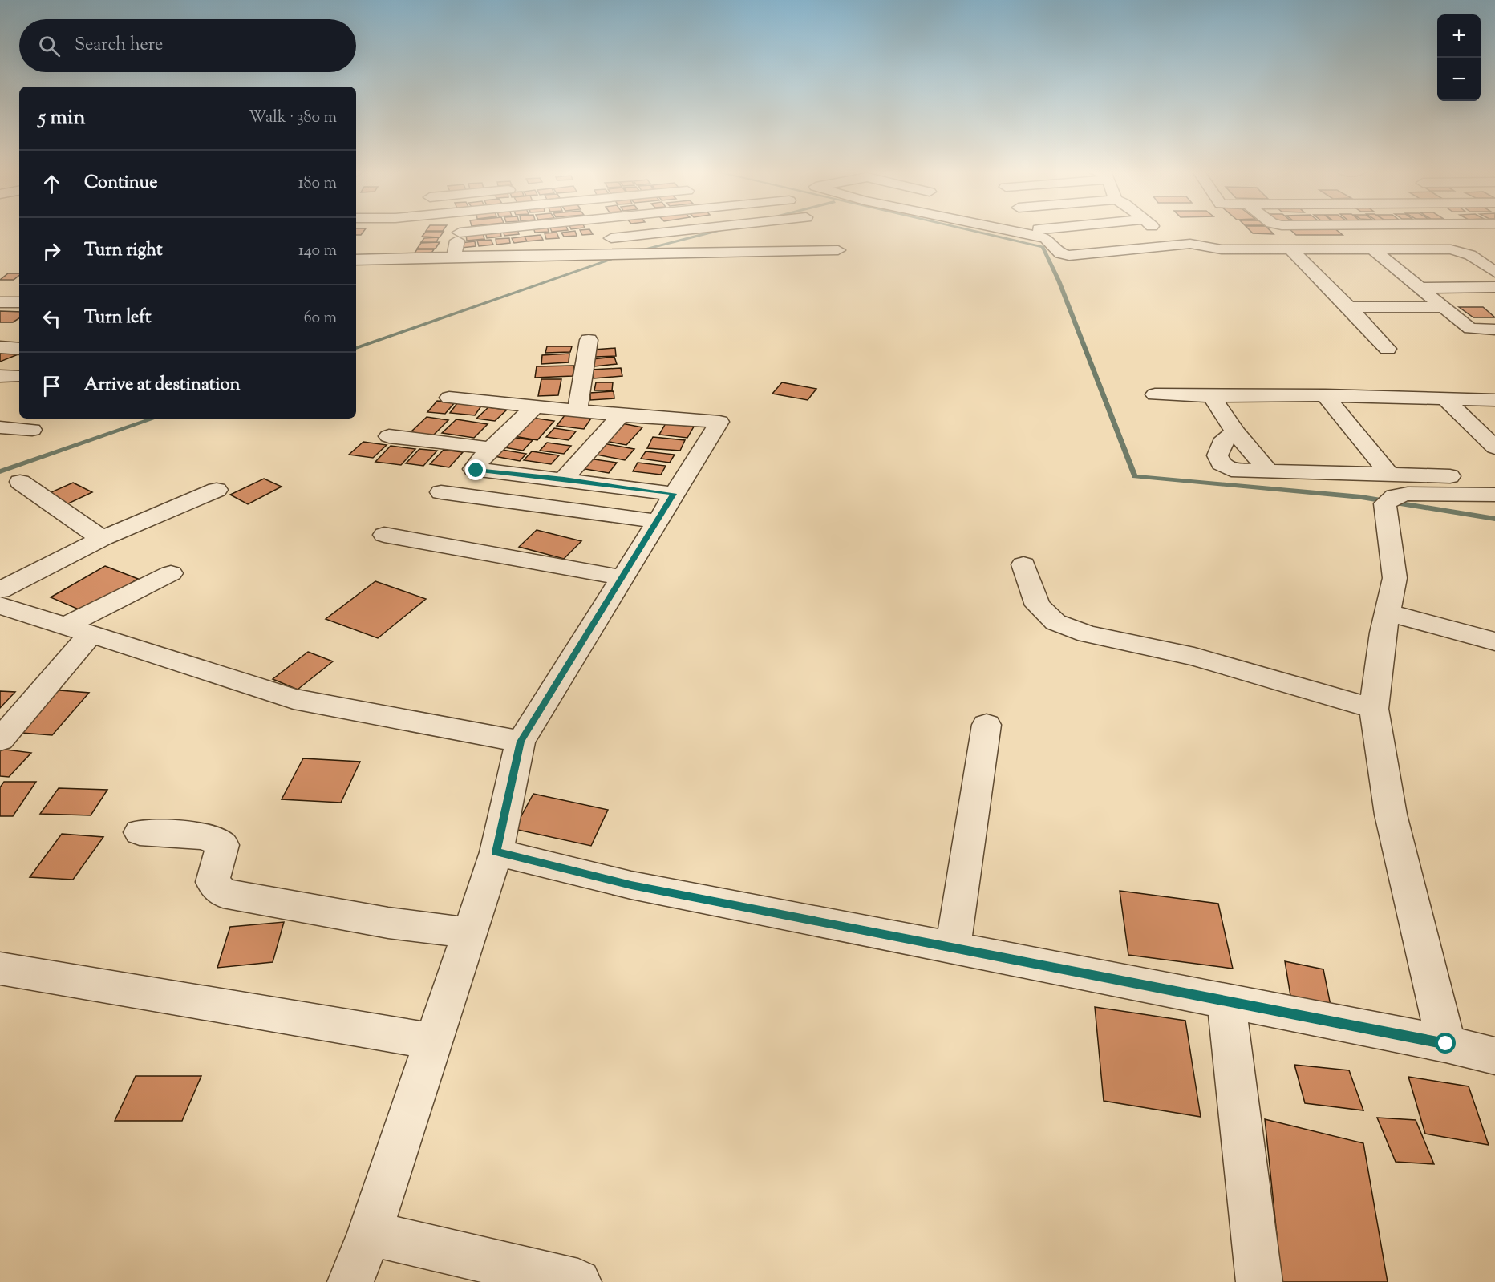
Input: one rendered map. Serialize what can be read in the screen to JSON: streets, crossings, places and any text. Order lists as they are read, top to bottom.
{
  "page": {
    "map_buttons": ["+", "−"],
    "search": "Search here",
    "heading": ["5 min", "Walk · 380 m"],
    "list": [
      ["Continue", "180 m"],
      ["Turn right", "140 m"],
      ["Turn left", "60 m"],
      "Arrive at destination"
    ]
  }
}
